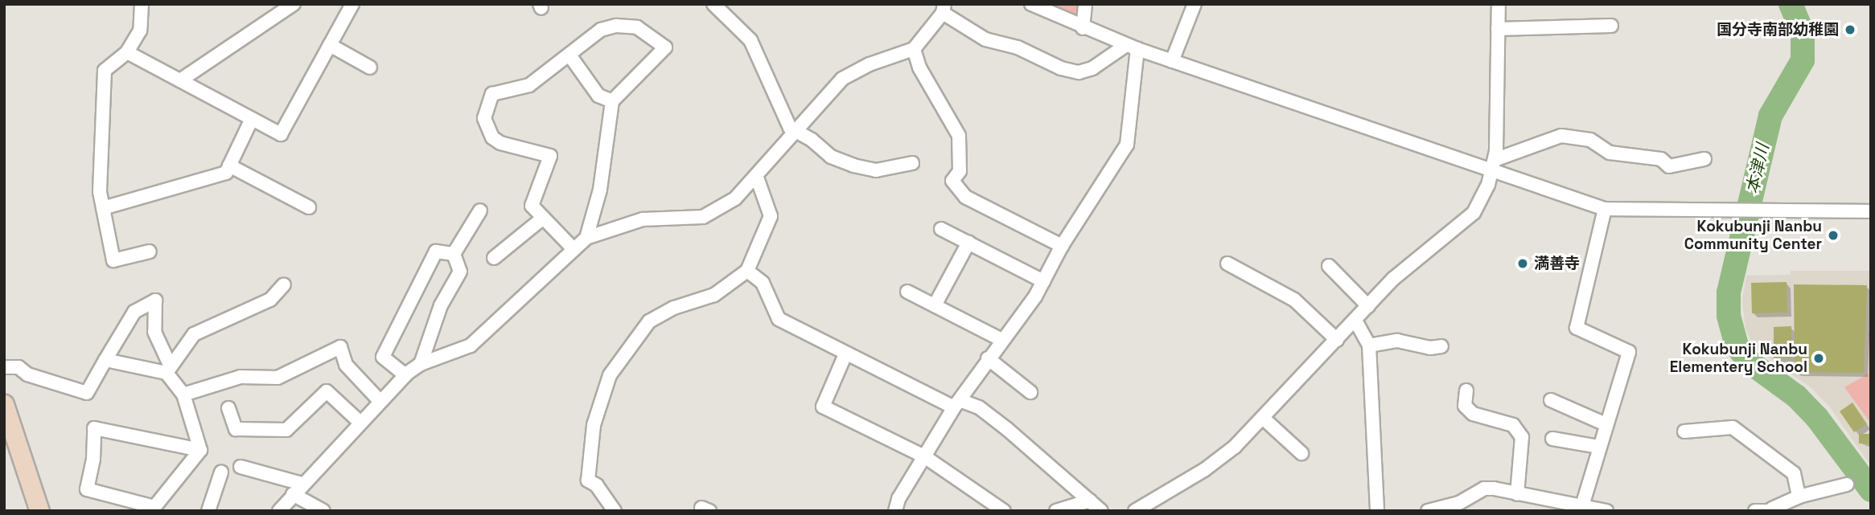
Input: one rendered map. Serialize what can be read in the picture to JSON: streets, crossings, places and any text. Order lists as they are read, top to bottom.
{
  "water": ["本津川"],
  "places": [
    "国分寺南部幼稚園",
    "Kokubunji Nanbu Community Center",
    "満善寺",
    "Kokubunji Nanbu Elementery School"
  ]
}
